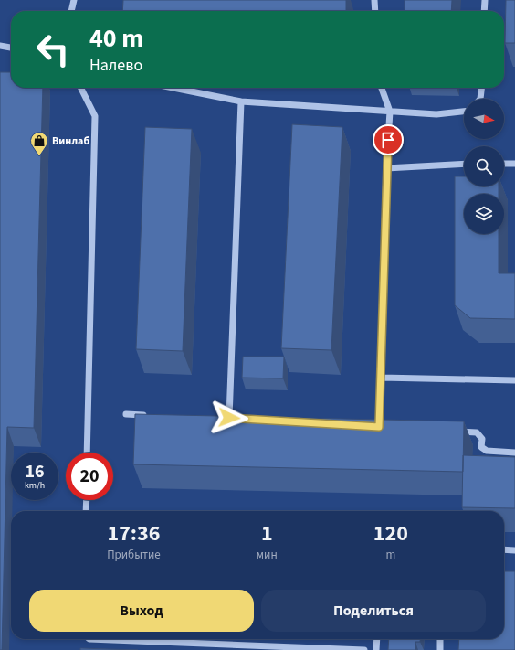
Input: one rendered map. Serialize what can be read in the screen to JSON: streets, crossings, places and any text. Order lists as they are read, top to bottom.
{
  "places": {
    "shop": ["Винлаб"]
  },
  "north": "right",
  "page": {
    "turn": ["40 m", "Налево"],
    "speed": "16 km/h",
    "limit": "20",
    "eta": [
      "17:36",
      "Прибытие",
      "1",
      "мин",
      "120",
      "m"
    ],
    "buttons": ["Выход", "Поделиться"]
  }
}
